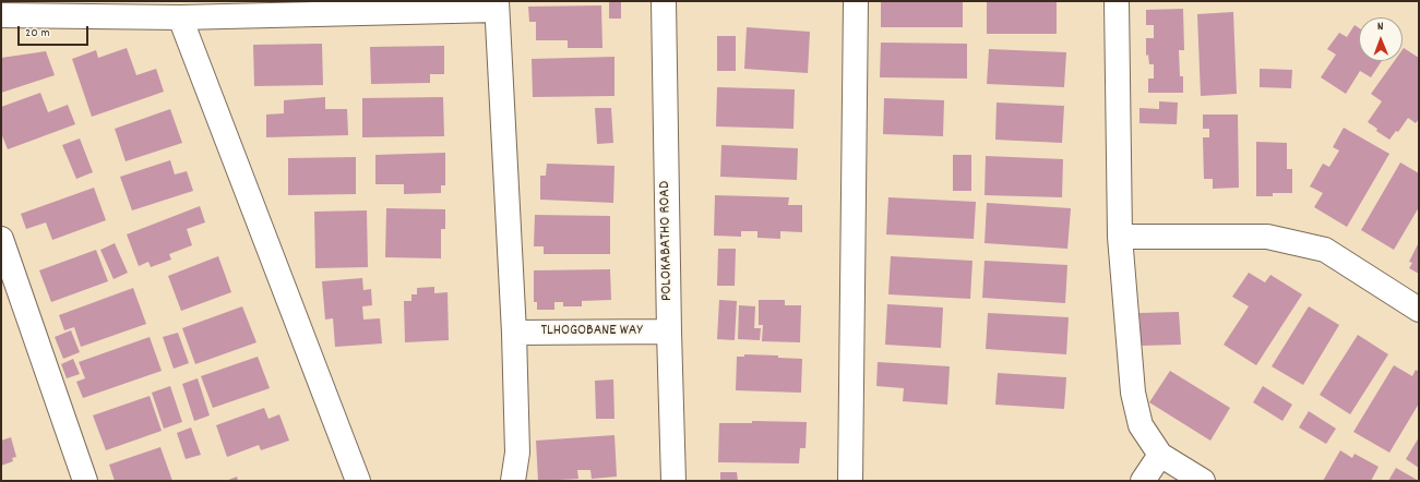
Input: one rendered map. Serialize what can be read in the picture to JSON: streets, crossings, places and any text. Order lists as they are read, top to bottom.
{
  "streets": {
    "street": ["POLOKABATHO ROAD", "TLHOGOBANE WAY"]
  },
  "crossings": [
    ["POLOKABATHO ROAD", "TLHOGOBANE WAY"]
  ],
  "scale_bar": "20 m",
  "north": "top"
}
